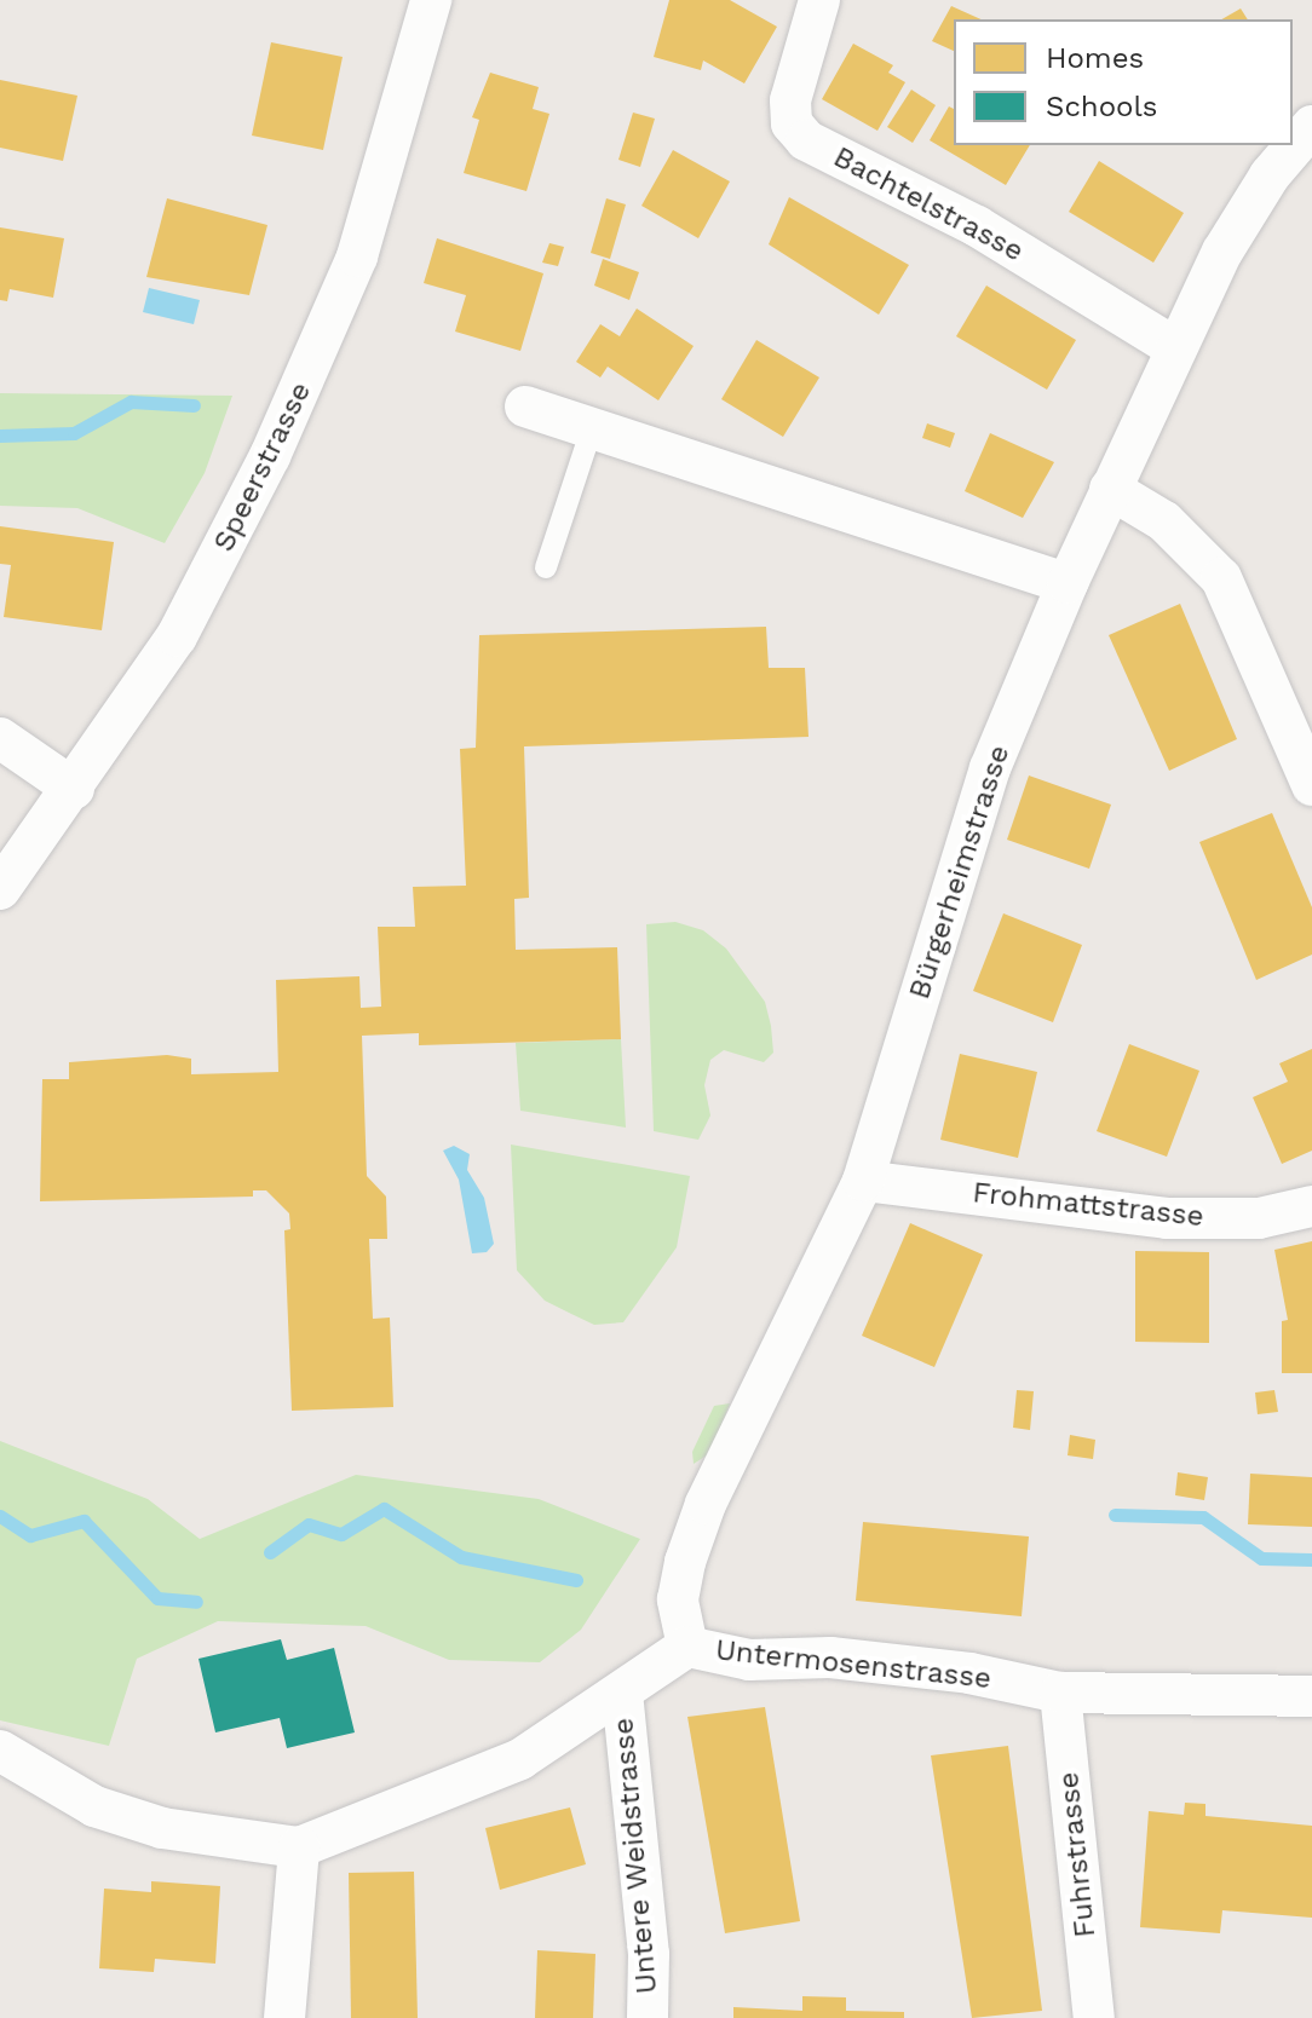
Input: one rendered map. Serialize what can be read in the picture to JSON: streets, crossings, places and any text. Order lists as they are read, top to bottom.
{
  "streets": {
    "street": [
      "Bachtelstrasse",
      "Speerstrasse",
      "Bürgerheimstrasse",
      "Frohmattstrasse",
      "Untermosenstrasse",
      "Fuhrstrasse",
      "Untere Weidstrasse"
    ]
  },
  "crossings": [
    ["Bachtelstrasse", "Bürgerheimstrasse"],
    ["Bürgerheimstrasse", "Frohmattstrasse"],
    ["Bürgerheimstrasse", "Untermosenstrasse"],
    ["Untermosenstrasse", "Fuhrstrasse"],
    ["Untermosenstrasse", "Untere Weidstrasse"]
  ],
  "legend": ["Homes", "Schools"]
}
